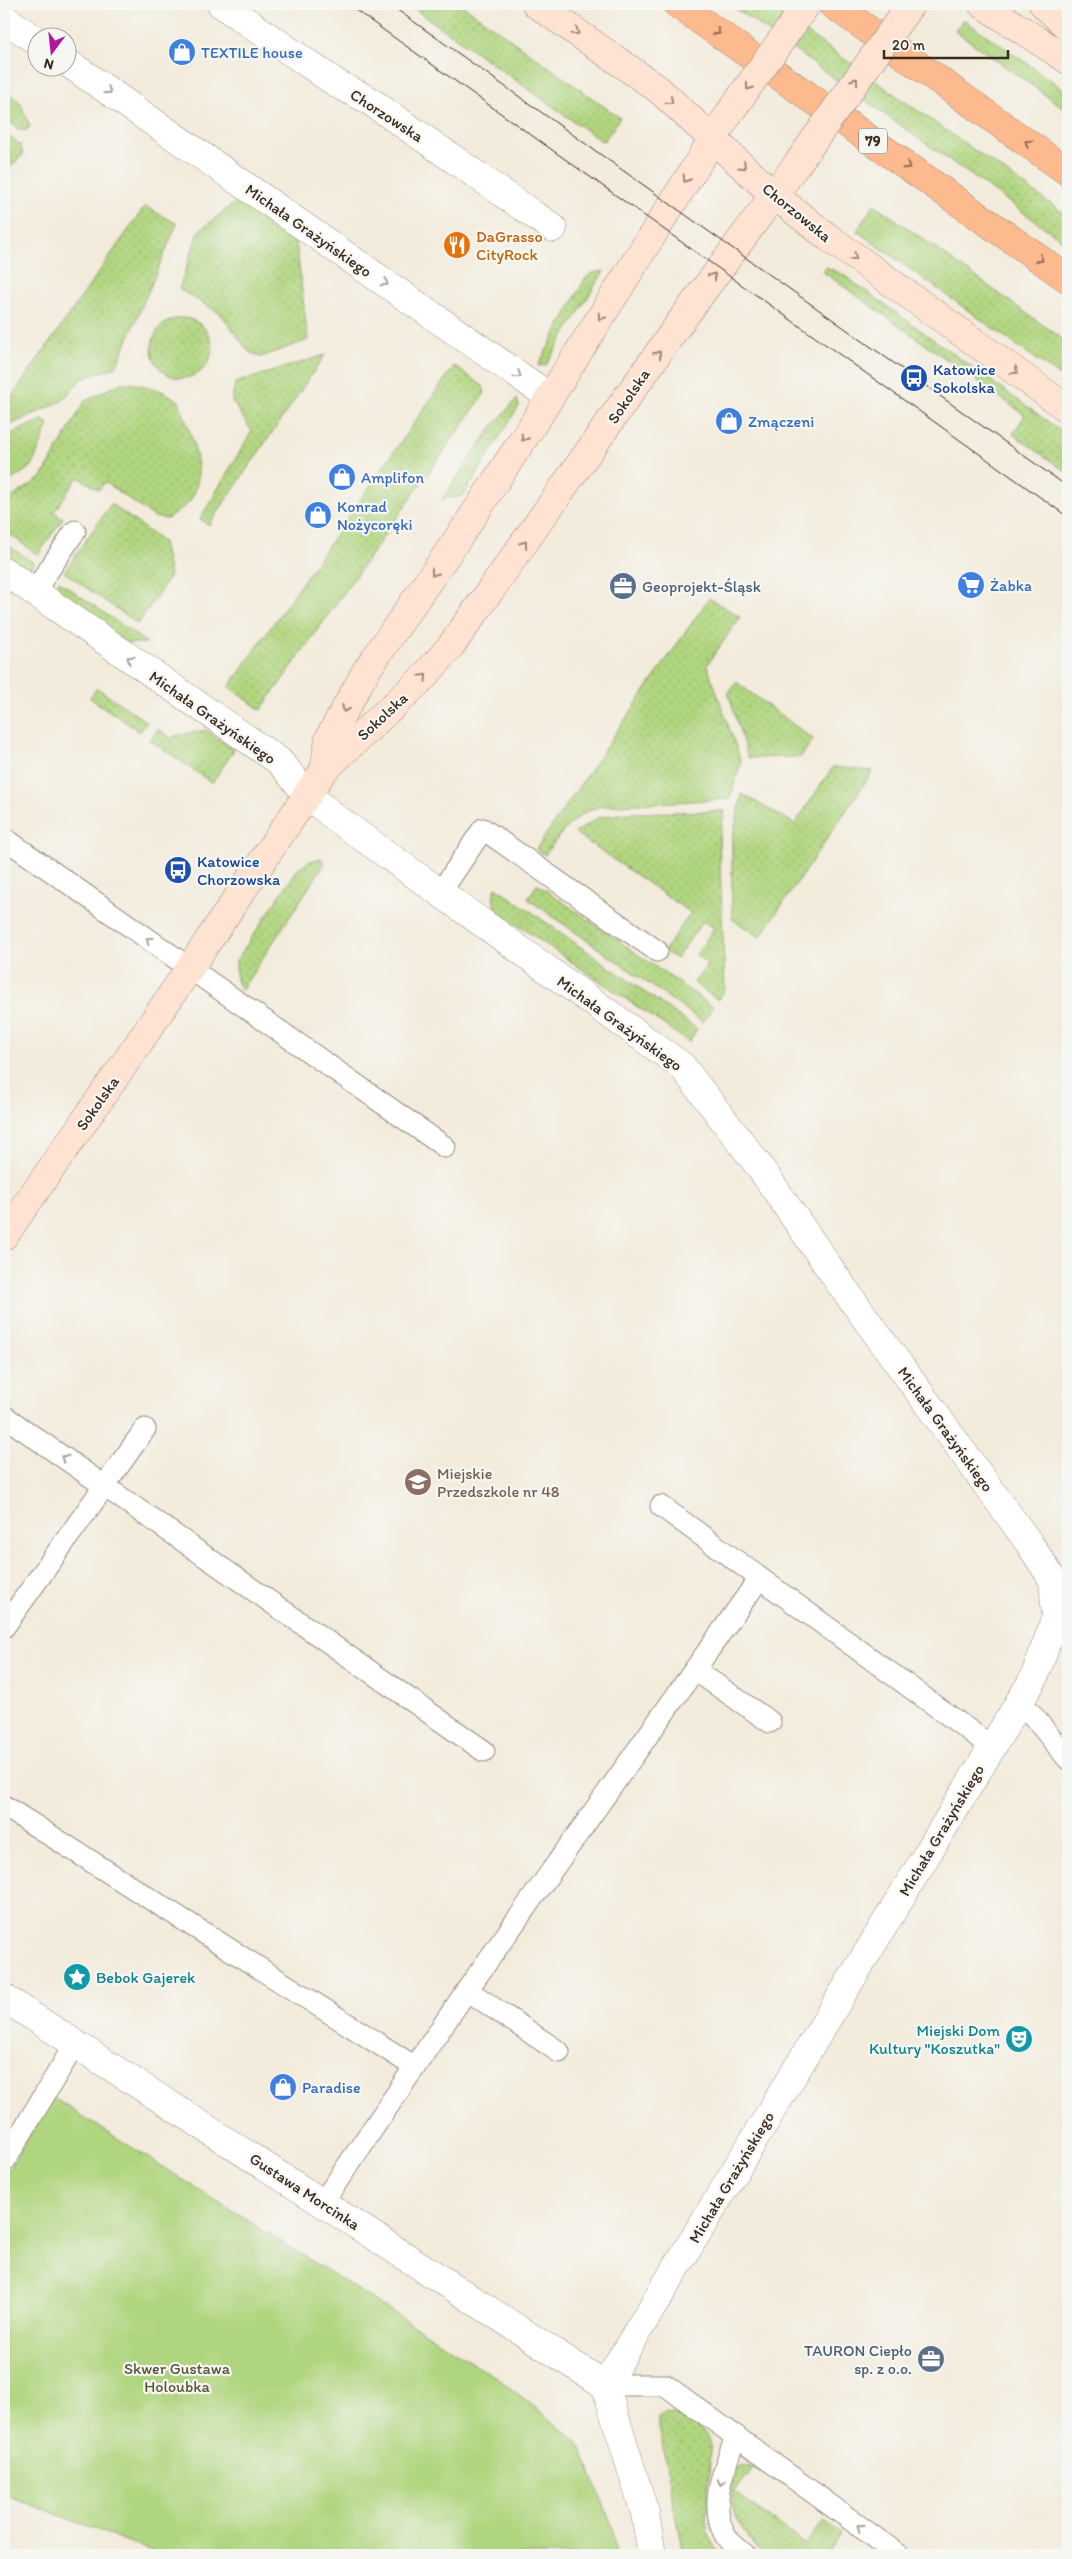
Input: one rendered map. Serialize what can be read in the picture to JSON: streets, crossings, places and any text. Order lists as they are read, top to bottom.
{
  "streets": {
    "main road": ["79"],
    "street": [
      "Chorzowska",
      "Michała Grażyńskiego",
      "Sokolska",
      "Gustawa Morcinka"
    ]
  },
  "crossings": [
    ["Chorzowska", "Sokolska"],
    ["Michała Grażyńskiego", "Sokolska"],
    ["Michała Grażyńskiego", "Gustawa Morcinka"]
  ],
  "one_way": ["Chorzowska"],
  "parks": ["Skwer Gustawa Holoubka"],
  "places": {
    "shop": [
      "TEXTILE house",
      "Zmączeni",
      "Amplifon",
      "Konrad Nożycoręki",
      "Paradise"
    ],
    "restaurant": ["DaGrasso CityRock"],
    "bus stop": ["Katowice Sokolska", "Katowice Chorzowska"],
    "supermarket": ["Żabka"],
    "office": ["Geoprojekt-Śląsk", "TAURON Ciepło sp. z o.o."],
    "school or university": ["Miejskie Przedszkole nr 48"],
    "place": ["Bebok Gajerek"],
    "theatre": ["Miejski Dom Kultury \"Koszutka\""]
  },
  "scale_bar": "20 m",
  "north": "bottom"
}
